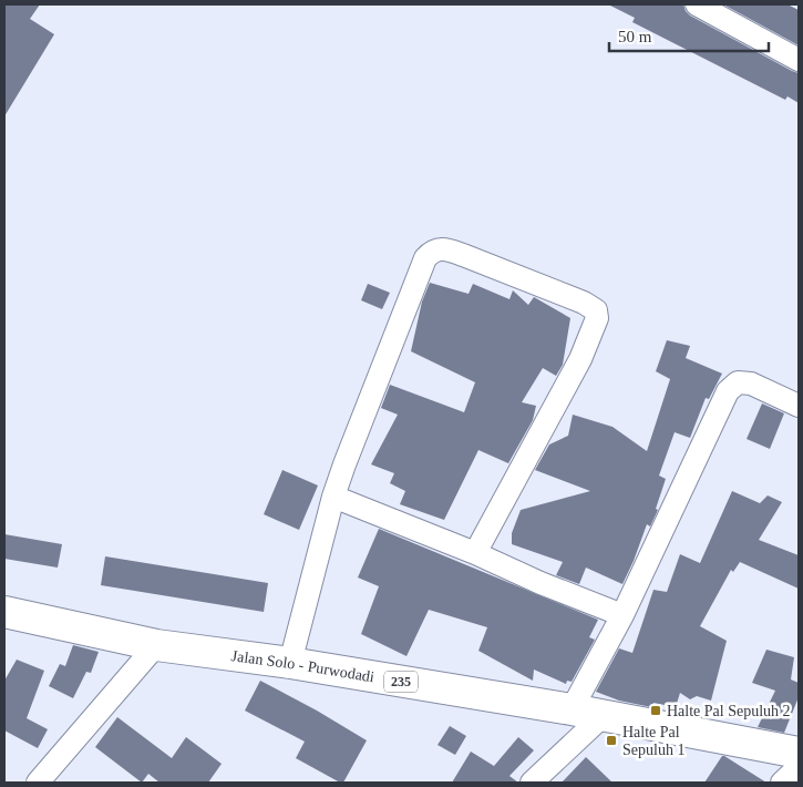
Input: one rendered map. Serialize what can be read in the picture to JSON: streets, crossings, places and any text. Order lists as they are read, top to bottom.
{
  "streets": {
    "main road": ["Jalan Solo - Purwodadi", "235"]
  },
  "places": {
    "transit": ["Halte Pal Sepuluh 2", "Halte Pal Sepuluh 1"]
  },
  "scale_bar": "50 m"
}
